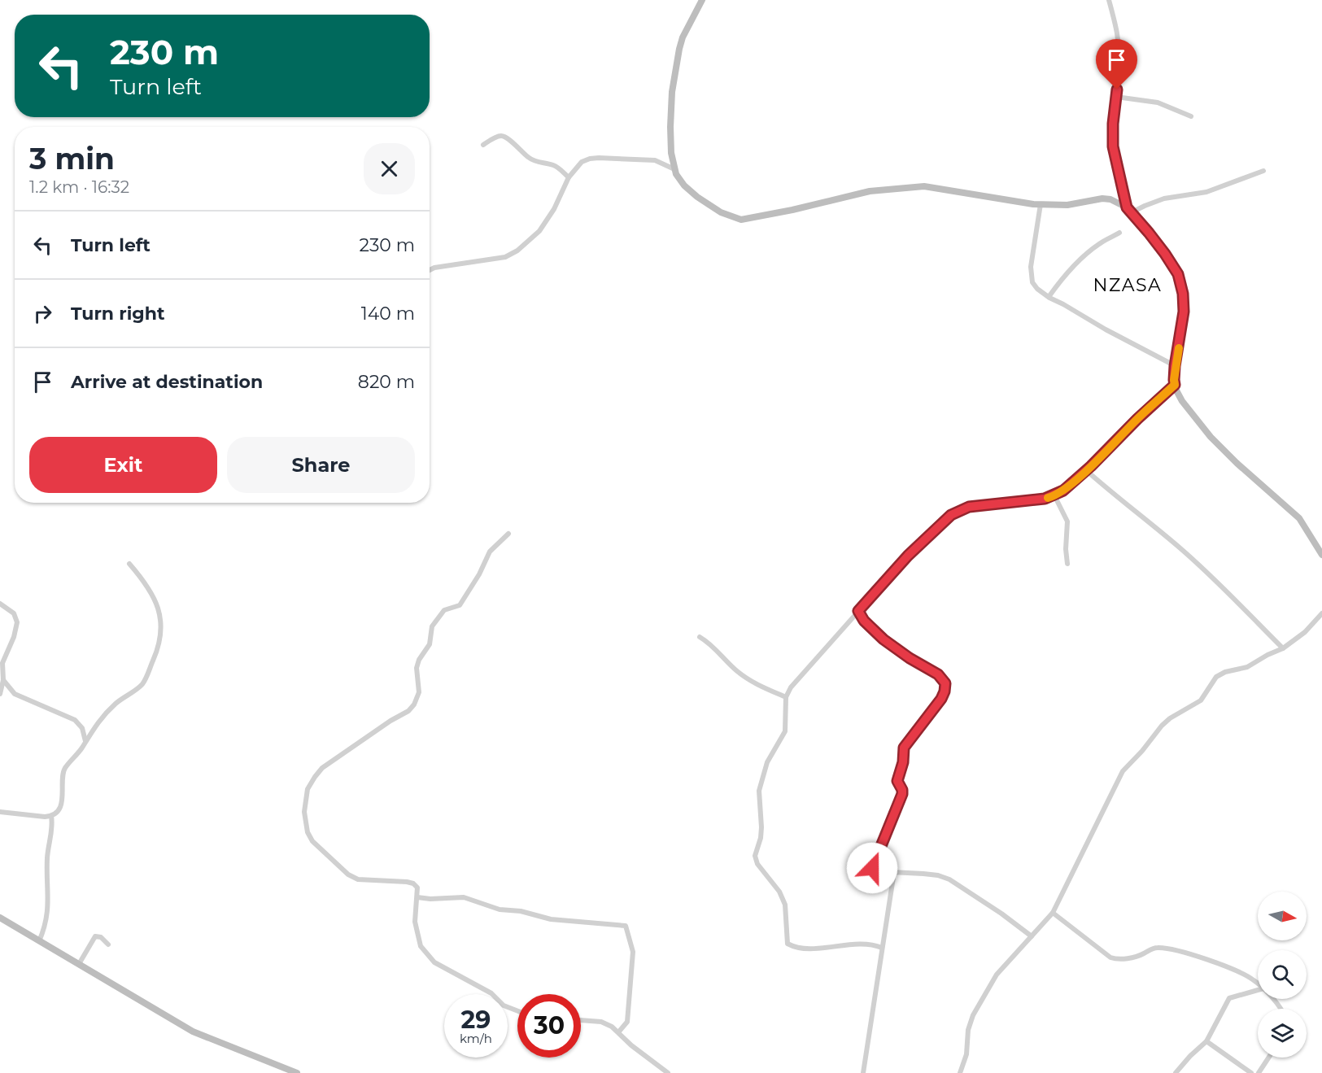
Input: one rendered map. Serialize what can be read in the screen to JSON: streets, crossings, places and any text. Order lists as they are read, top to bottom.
{
  "districts": ["NZASA"],
  "north": "right",
  "page": {
    "turn": ["230 m", "Turn left"],
    "heading": ["3 min", "1.2 km · 16:32"],
    "list": [
      {
        "name": "Turn left",
        "value": "230 m"
      },
      {
        "name": "Turn right",
        "value": "140 m"
      },
      {
        "name": "Arrive at destination",
        "value": "820 m"
      }
    ],
    "buttons": ["Exit", "Share"],
    "speed": "29 km/h",
    "limit": "30"
  }
}
